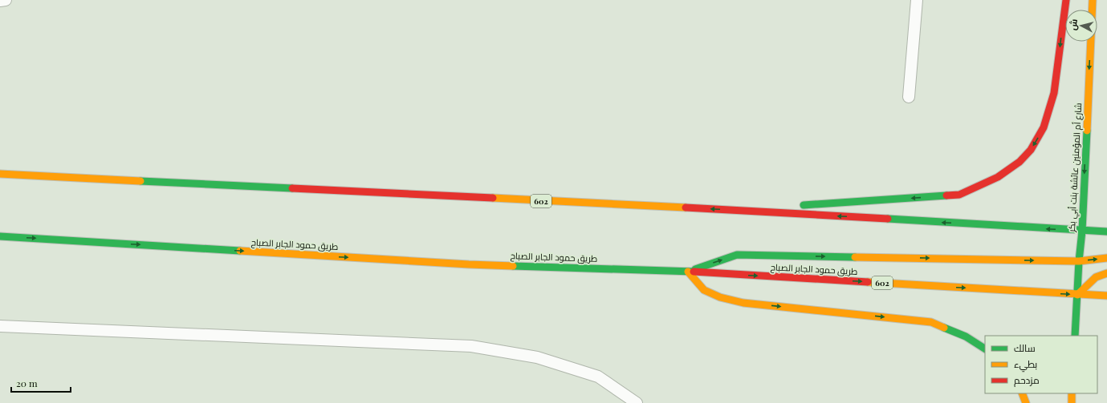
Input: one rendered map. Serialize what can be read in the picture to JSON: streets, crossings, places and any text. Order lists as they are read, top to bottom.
{
  "streets": {
    "main road": ["شارع أم المؤمنين عائشة بنت أبي بكر", "602", "طريق حمود الجابر الصباح"]
  },
  "crossings": [
    ["شارع أم المؤمنين عائشة بنت أبي بكر", "602"],
    ["شارع أم المؤمنين عائشة بنت أبي بكر", "طريق حمود الجابر الصباح"]
  ],
  "one_way": ["شارع أم المؤمنين عائشة بنت أبي بكر"],
  "legend": ["سالك", "بطيء", "مزدحم"],
  "scale_bar": "20 m",
  "north": "left"
}
